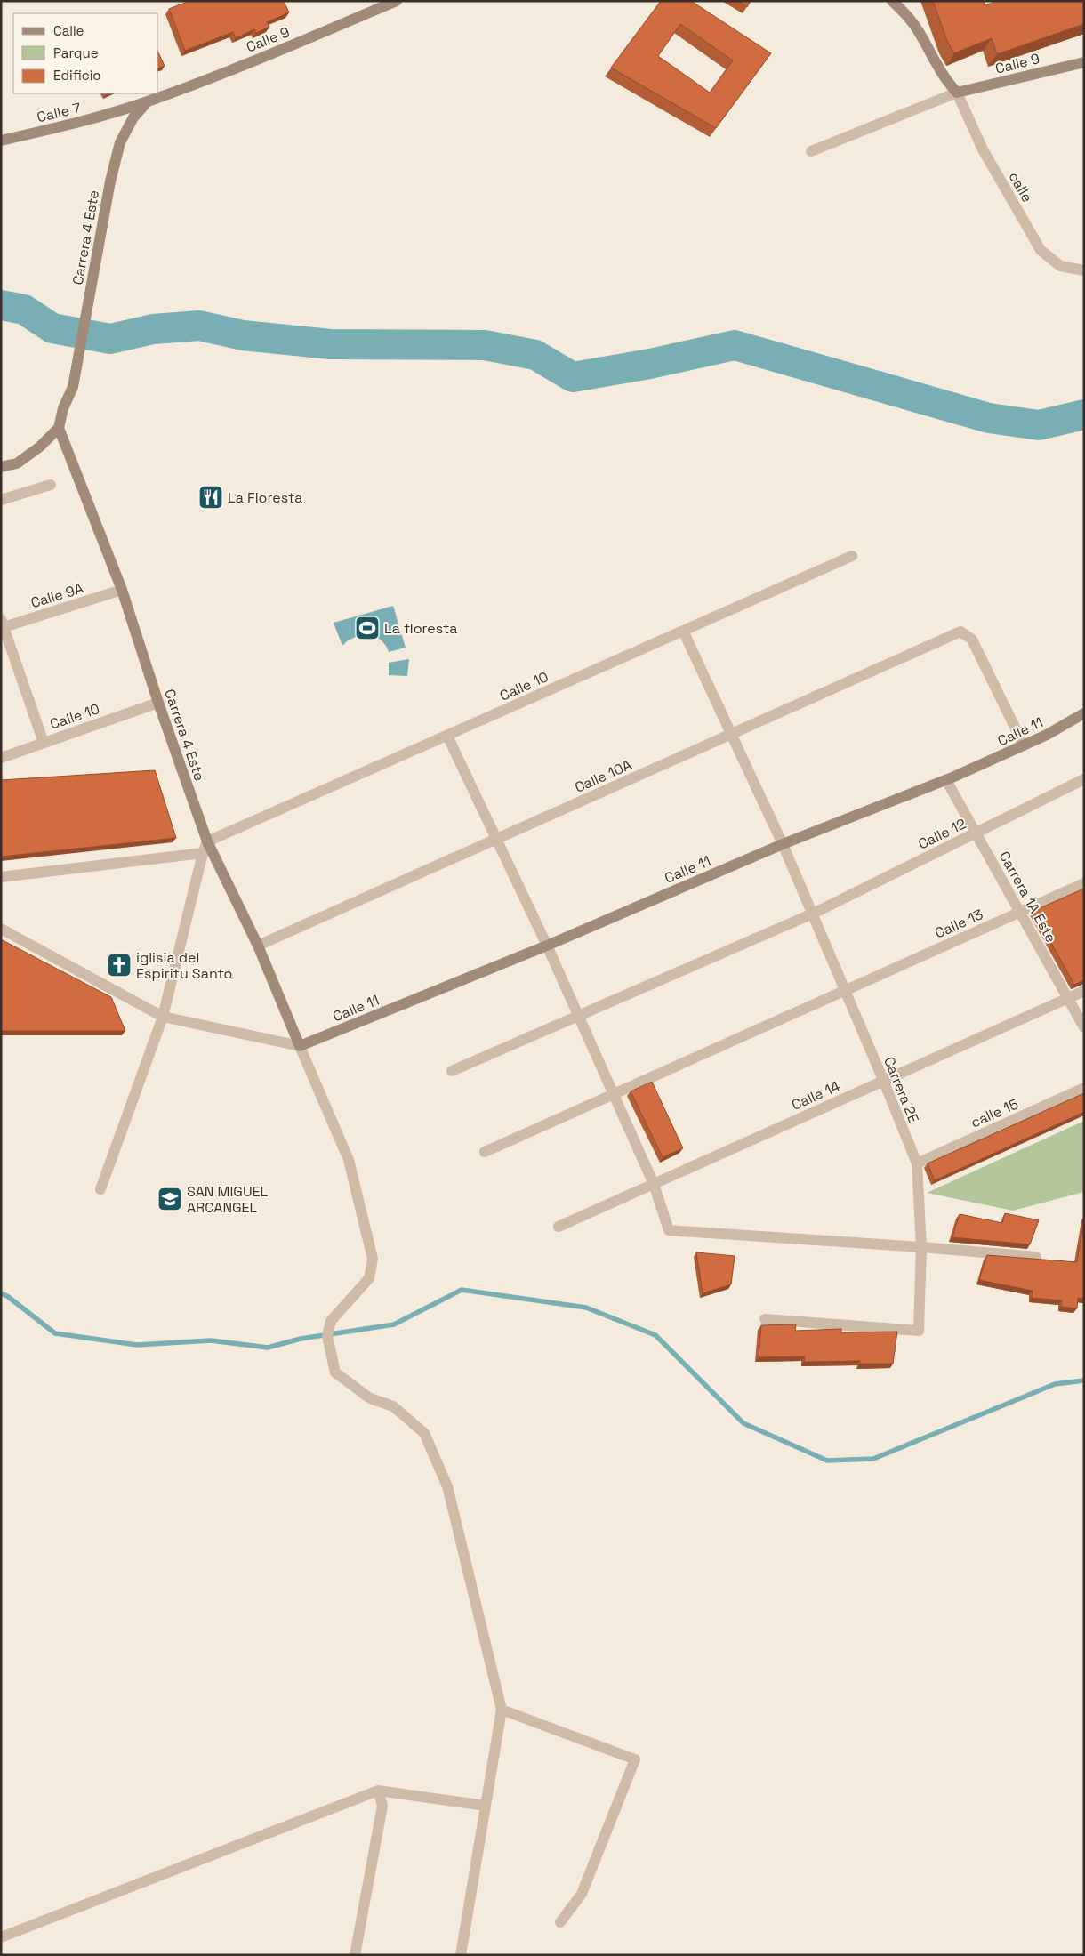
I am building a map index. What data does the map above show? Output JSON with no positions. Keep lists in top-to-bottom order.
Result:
{
  "streets": {
    "street": [
      "Calle 9",
      "Calle 7",
      "calle",
      "Carrera 4 Este",
      "Calle 9A",
      "Calle 10",
      "Calle 11",
      "Calle 10A",
      "Calle 12",
      "Carrera 1A Este",
      "Calle 13",
      "Carrera 2E",
      "Calle 14",
      "calle 15"
    ]
  },
  "crossings": [
    ["Calle 9", "Calle 7"],
    ["Calle 9", "calle"],
    ["Calle 9", "Carrera 4 Este"],
    ["Calle 7", "Carrera 4 Este"],
    ["Carrera 4 Este", "Calle 9A"],
    ["Carrera 4 Este", "Calle 10"],
    ["Carrera 4 Este", "Calle 11"],
    ["Carrera 4 Este", "Calle 10A"],
    ["Calle 10", "Carrera 2E"],
    ["Calle 11", "Calle 10A"],
    ["Calle 11", "Carrera 1A Este"],
    ["Calle 11", "Carrera 2E"],
    ["Calle 10A", "Carrera 2E"],
    ["Calle 12", "Carrera 1A Este"],
    ["Calle 12", "Carrera 2E"],
    ["Carrera 1A Este", "Calle 13"],
    ["Carrera 1A Este", "Calle 14"],
    ["Calle 13", "Carrera 2E"],
    ["Carrera 2E", "Calle 14"],
    ["Carrera 2E", "calle 15"]
  ],
  "places": {
    "restaurant": ["La Floresta"],
    "sports": ["La floresta"],
    "church": ["iglisia del Espiritu Santo"],
    "school or university": ["SAN MIGUEL ARCANGEL"]
  },
  "legend": ["Calle", "Parque", "Edificio"]
}
